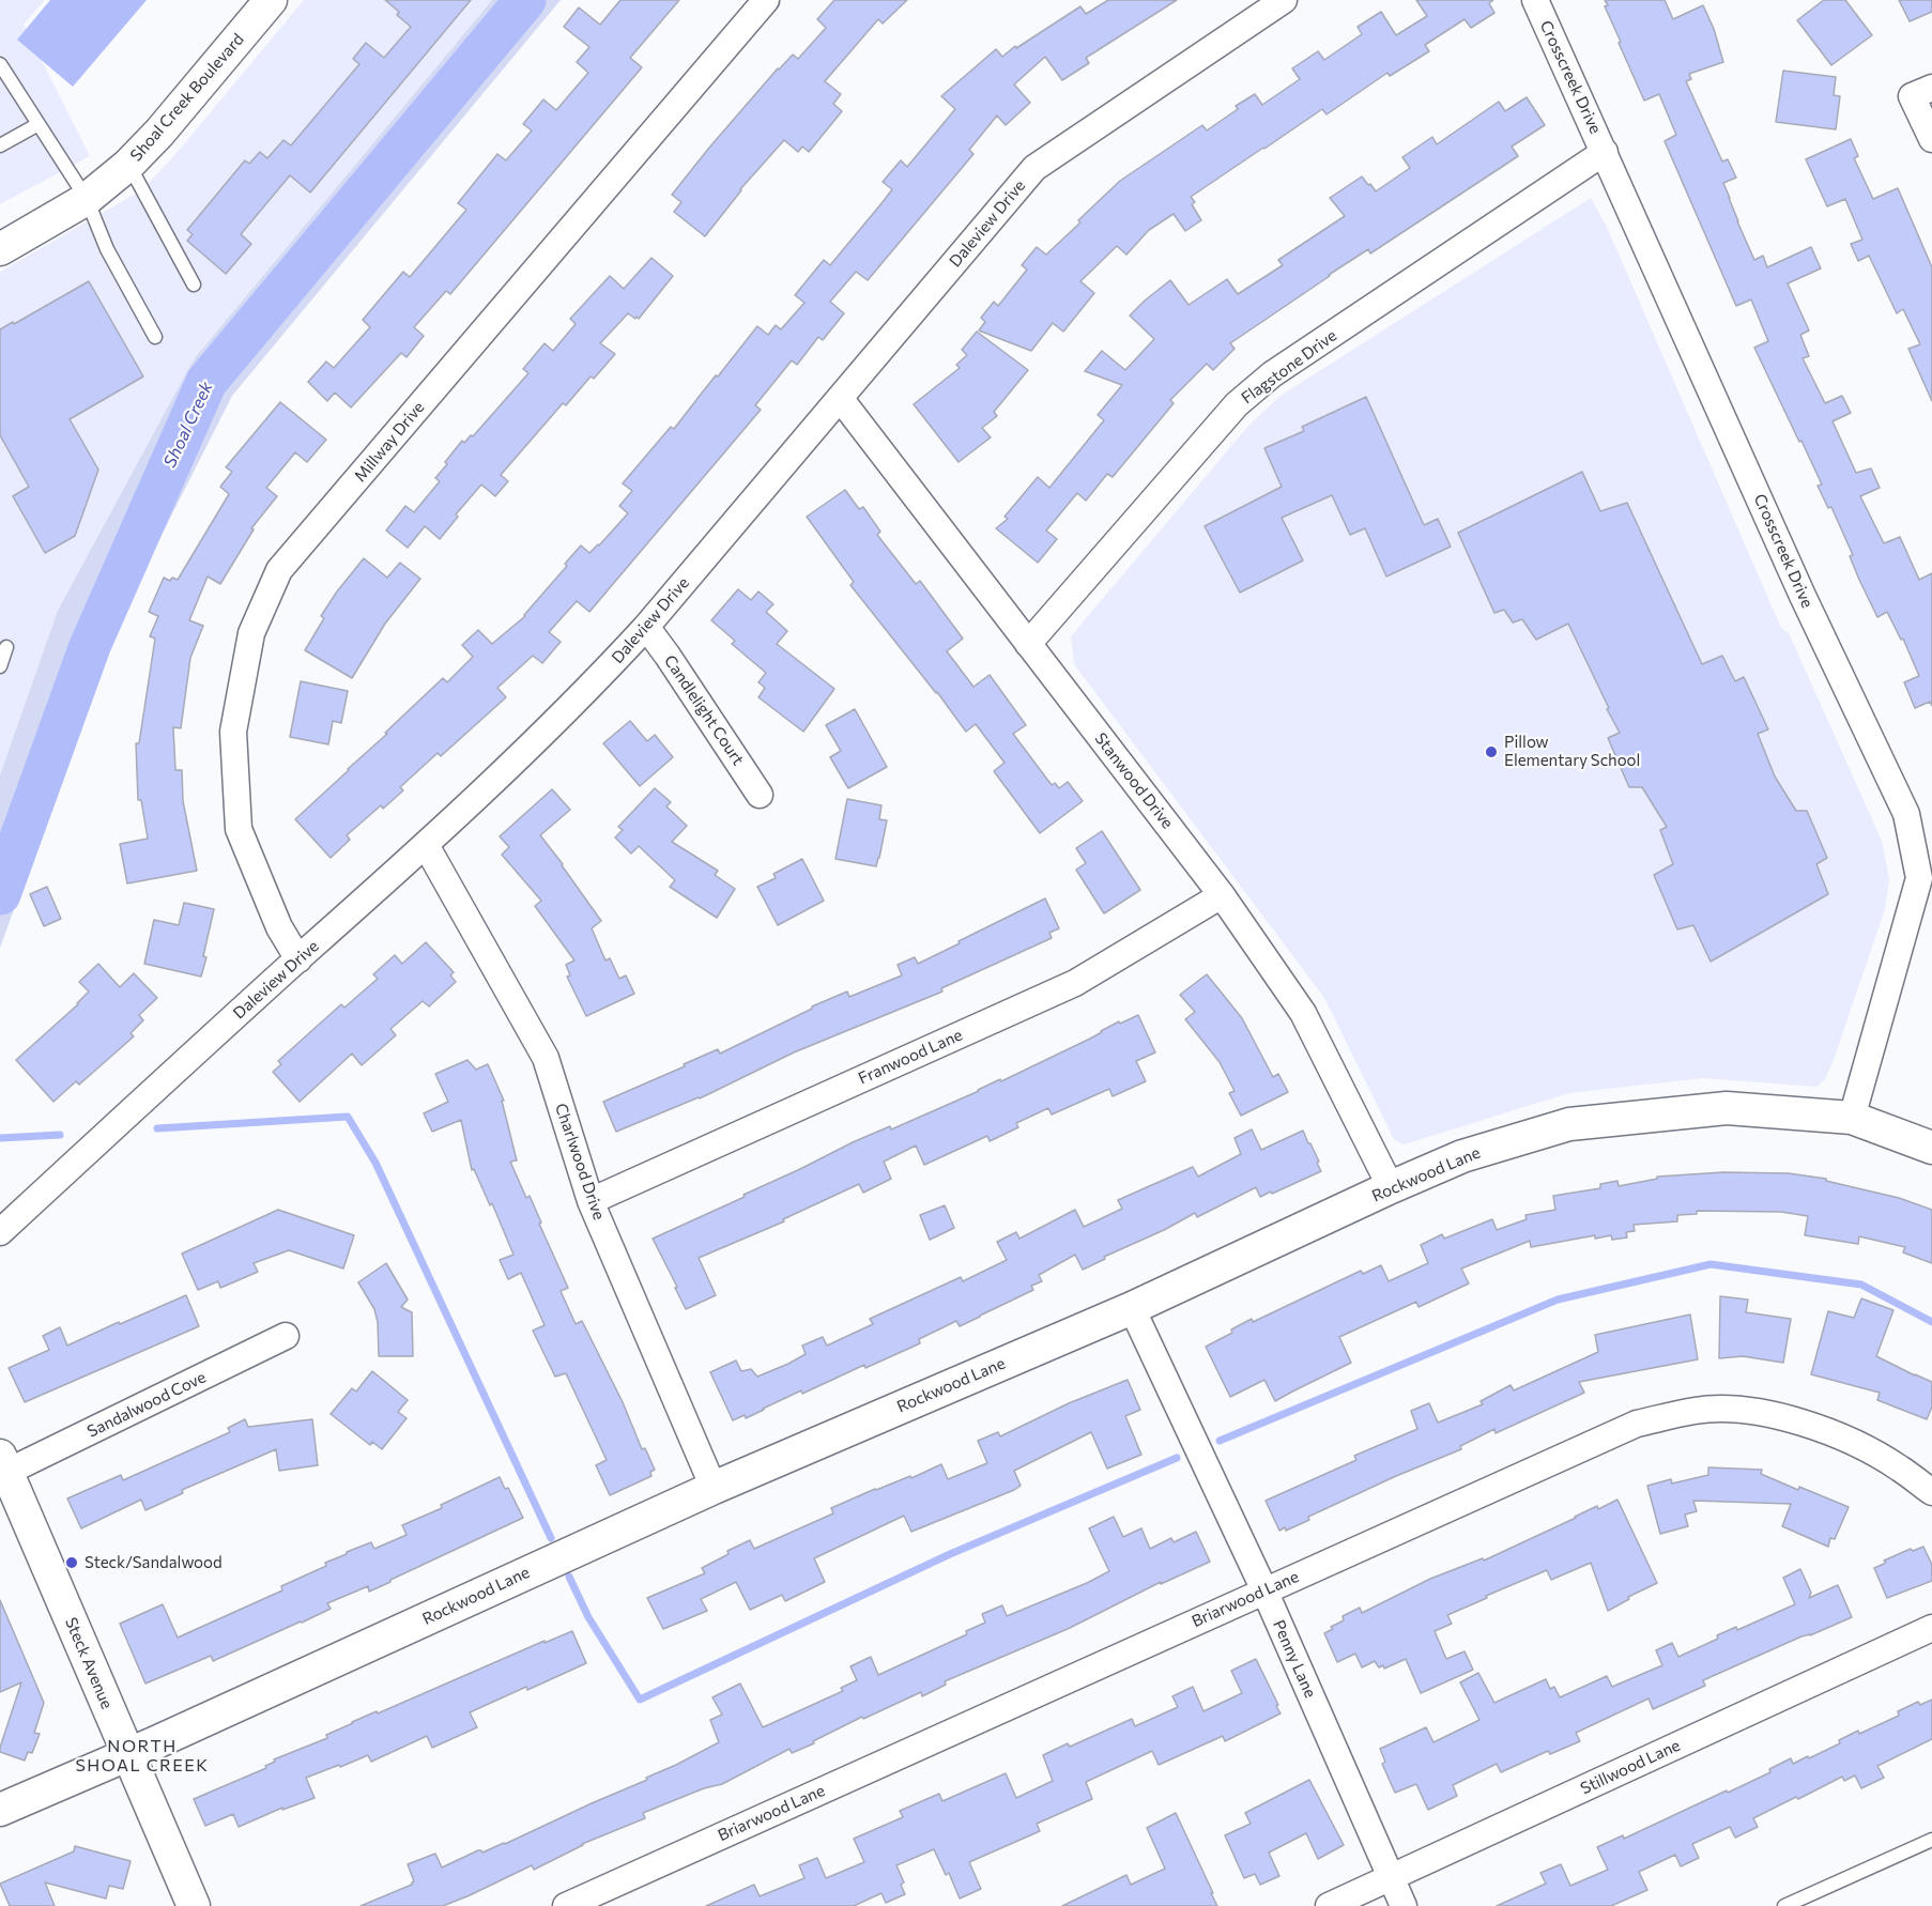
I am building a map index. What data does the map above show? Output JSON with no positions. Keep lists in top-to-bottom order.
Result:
{
  "streets": {
    "street": [
      "Crosscreek Drive",
      "Shoal Creek Boulevard",
      "Daleview Drive",
      "Flagstone Drive",
      "Millway Drive",
      "Candlelight Court",
      "Stanwood Drive",
      "Franwood Lane",
      "Charlwood Drive",
      "Rockwood Lane",
      "Sandalwood Cove",
      "Briarwood Lane",
      "Penny Lane",
      "Steck Avenue",
      "Stillwood Lane"
    ]
  },
  "crossings": [
    ["Crosscreek Drive", "Flagstone Drive"],
    ["Crosscreek Drive", "Rockwood Lane"],
    ["Daleview Drive", "Millway Drive"],
    ["Daleview Drive", "Candlelight Court"],
    ["Daleview Drive", "Stanwood Drive"],
    ["Daleview Drive", "Charlwood Drive"],
    ["Flagstone Drive", "Stanwood Drive"],
    ["Stanwood Drive", "Franwood Lane"],
    ["Stanwood Drive", "Rockwood Lane"],
    ["Franwood Lane", "Charlwood Drive"],
    ["Charlwood Drive", "Rockwood Lane"],
    ["Rockwood Lane", "Penny Lane"],
    ["Rockwood Lane", "Steck Avenue"],
    ["Sandalwood Cove", "Steck Avenue"],
    ["Briarwood Lane", "Penny Lane"],
    ["Penny Lane", "Stillwood Lane"]
  ],
  "districts": ["NORTH SHOAL CREEK"],
  "water": ["Shoal Creek"],
  "places": ["Pillow Elementary School", "Steck/Sandalwood"]
}
